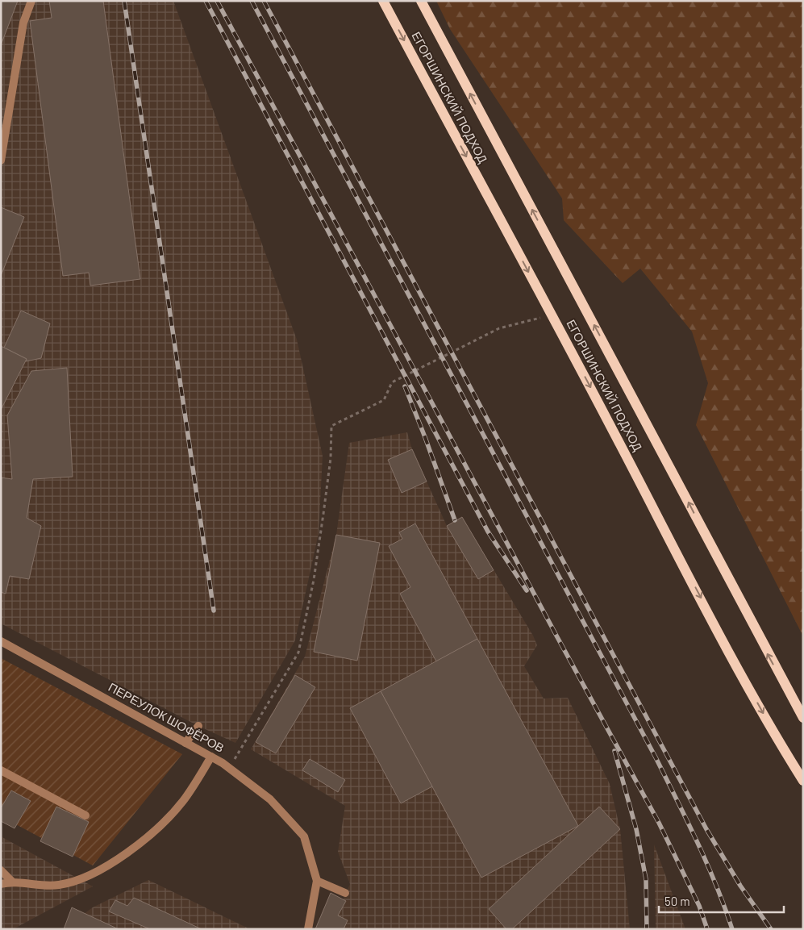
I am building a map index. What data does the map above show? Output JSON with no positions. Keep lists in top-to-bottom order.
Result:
{
  "streets": {
    "main road": ["ЕГОРШИНСКИЙ ПОДХОД"],
    "street": ["ПЕРЕУЛОК ШОФЁРОВ"]
  },
  "scale_bar": "50 m"
}
